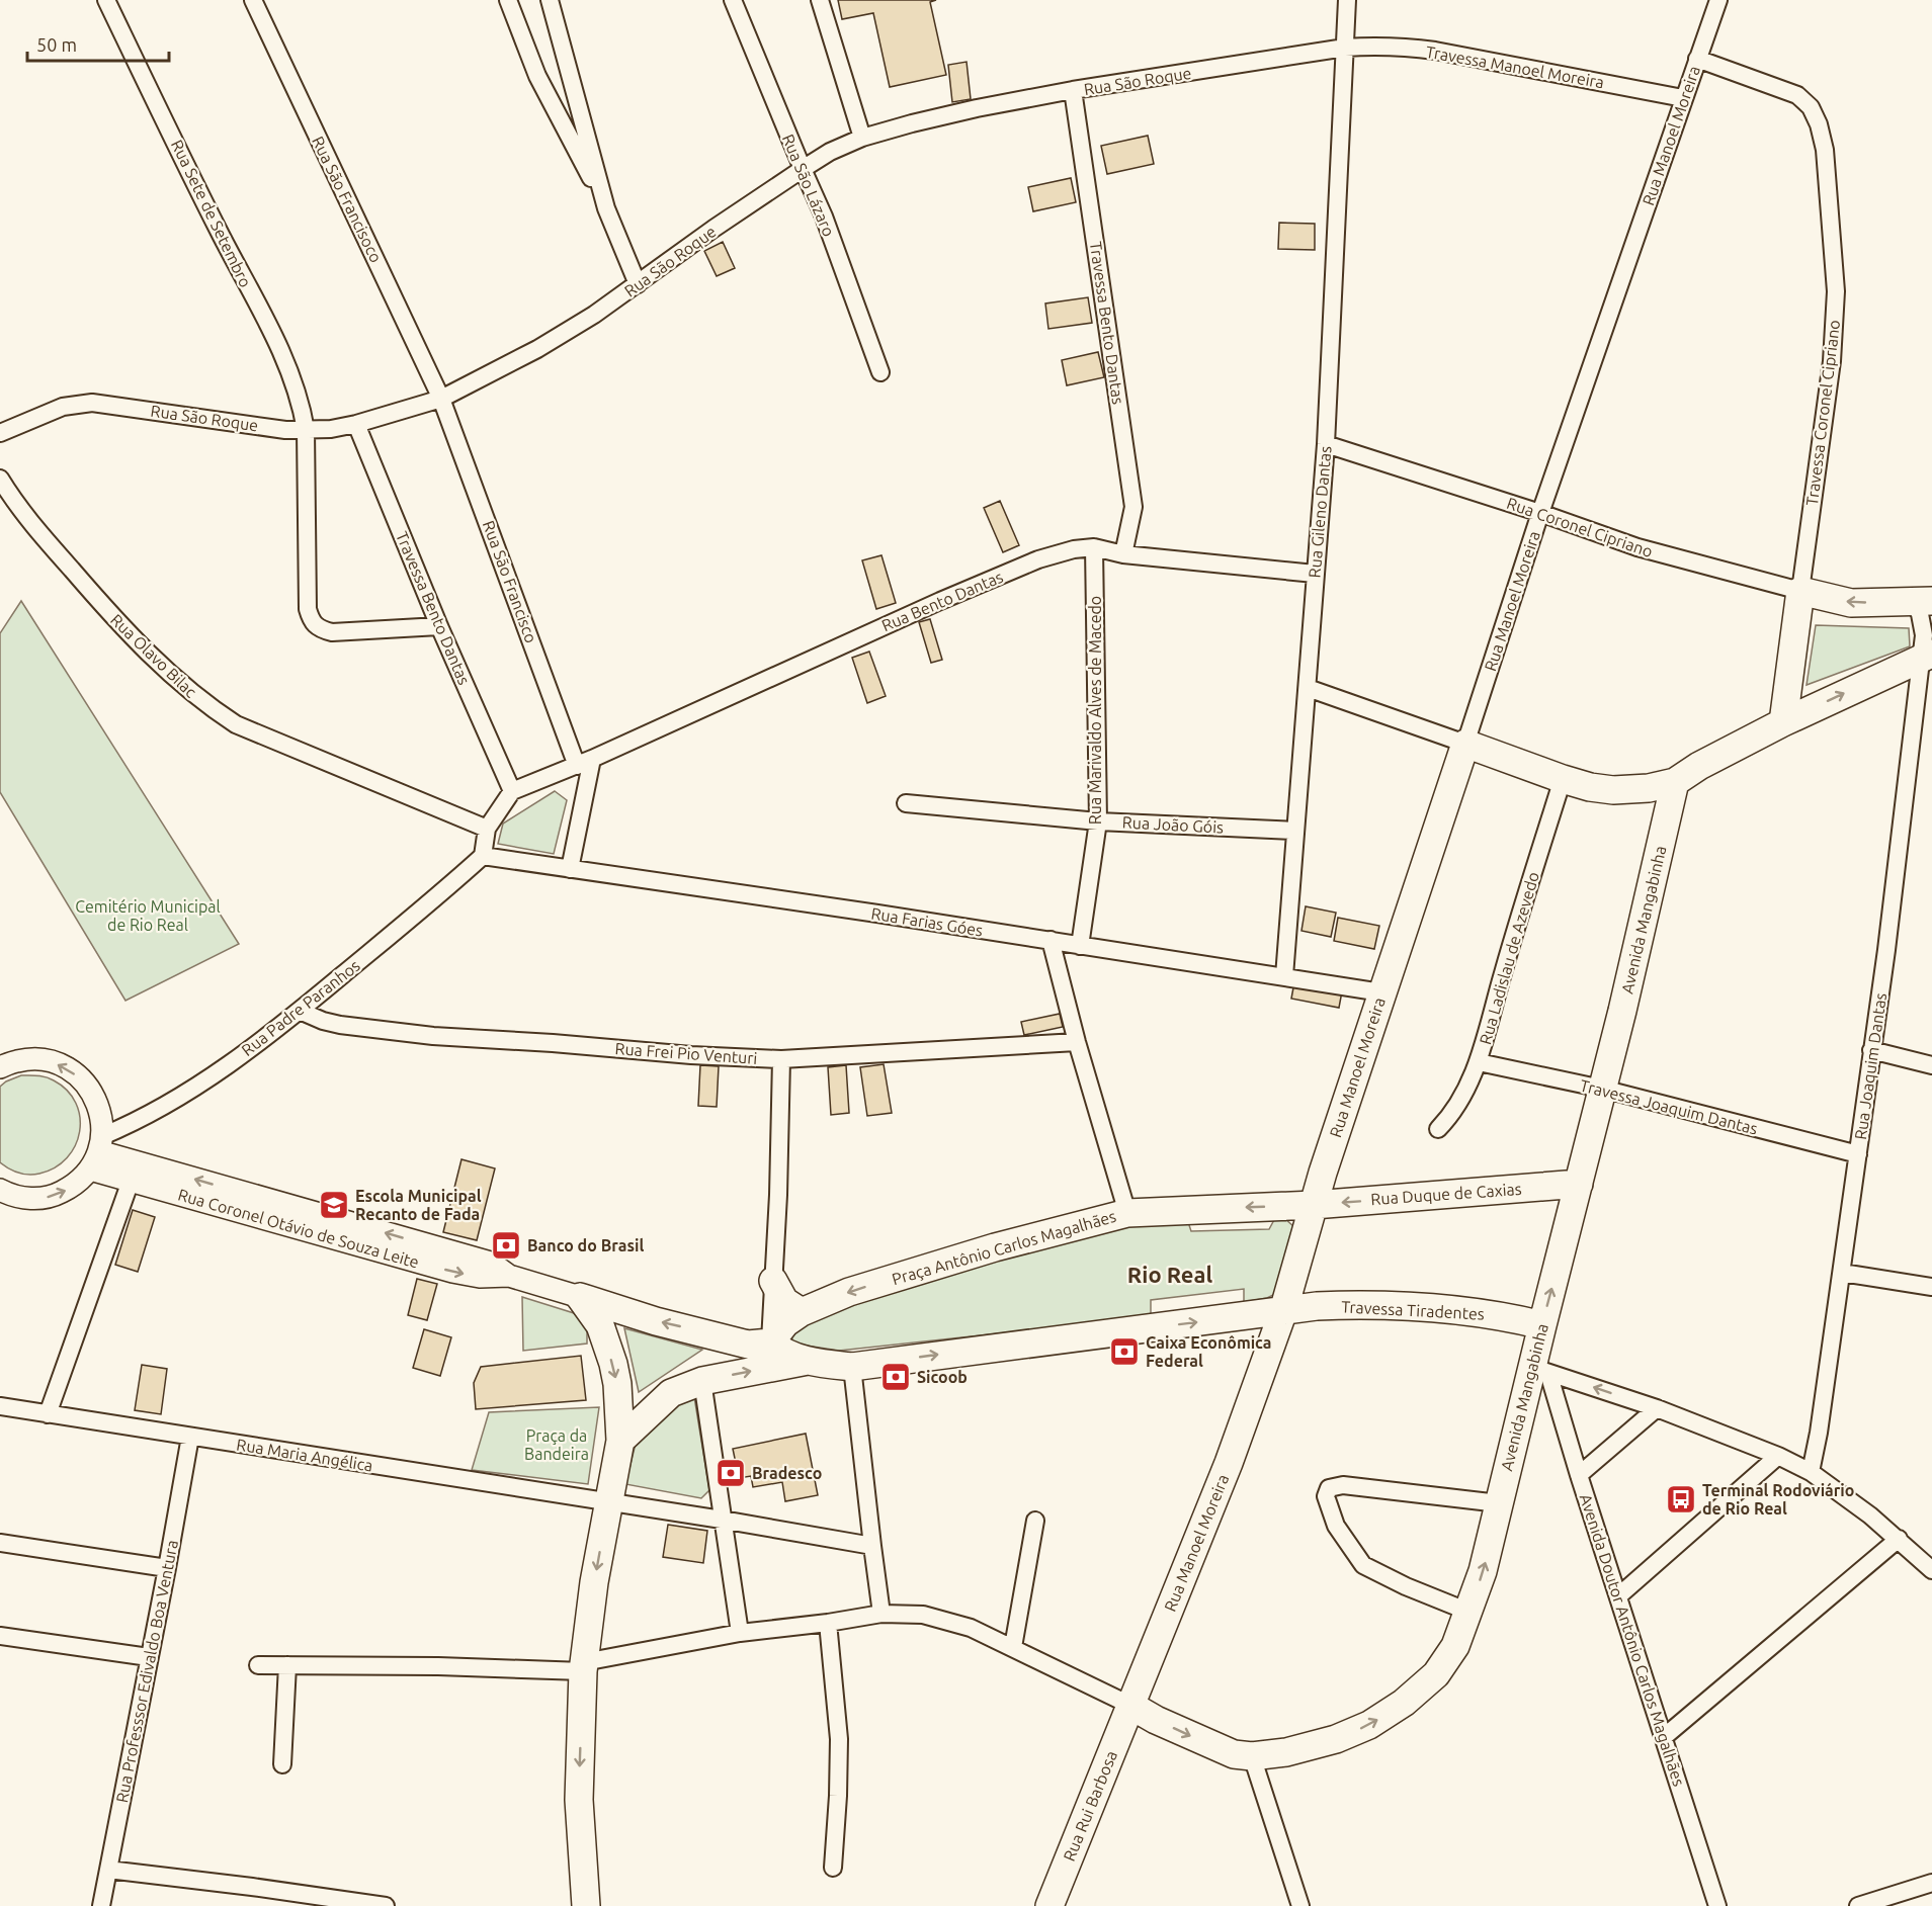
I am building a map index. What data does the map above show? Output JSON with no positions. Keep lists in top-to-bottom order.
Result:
{
  "streets": {
    "main road": [
      "Rua Manoel Moreira",
      "Avenida Mangabinha",
      "Rua Duque de Caxias",
      "Praça Antônio Carlos Magalhães",
      "Travessa Tiradentes",
      "Rua Rui Barbosa"
    ],
    "street": [
      "Travessa Manoel Moreira",
      "Rua São Roque",
      "Rua São Lázaro",
      "Rua São Francisoco",
      "Rua Sete de Setembro",
      "Travessa Bento Dantas",
      "Travessa Coronel Cipriano",
      "Rua Gileno Dantas",
      "Rua Coronel Cipriano",
      "Rua São Francisco",
      "Rua Bento Dantas",
      "Rua Olavo Bilac",
      "Rua Marivaldo Alves de Macedo",
      "Rua João Góis",
      "Rua Farias Góes",
      "Rua Ladislau de Azevedo",
      "Rua Padre Paranhos",
      "Rua Frei Pio Venturi",
      "Rua Joaquim Dantas",
      "Travessa Joaquim Dantas",
      "Rua Coronel Otávio de Souza Leite",
      "Rua Maria Angélica",
      "Avenida Doutor Antônio Carlos Magalhães",
      "Rua Professsor Edivaldo Boa Ventura"
    ]
  },
  "crossings": [
    ["Travessa Manoel Moreira", "Rua São Roque"],
    ["Travessa Manoel Moreira", "Rua Manoel Moreira"],
    ["Travessa Manoel Moreira", "Rua Gileno Dantas"],
    ["Rua São Roque", "Rua São Lázaro"],
    ["Rua São Roque", "Rua São Francisoco"],
    ["Rua São Roque", "Rua Sete de Setembro"],
    ["Rua São Roque", "Travessa Bento Dantas"],
    ["Rua São Roque", "Rua Gileno Dantas"],
    ["Rua São Roque", "Rua São Francisco"],
    ["Rua Manoel Moreira", "Travessa Coronel Cipriano"],
    ["Rua Manoel Moreira", "Rua Coronel Cipriano"],
    ["Rua Manoel Moreira", "Avenida Mangabinha"],
    ["Rua Manoel Moreira", "Rua Farias Góes"],
    ["Rua Manoel Moreira", "Rua Duque de Caxias"],
    ["Rua Manoel Moreira", "Praça Antônio Carlos Magalhães"],
    ["Rua Manoel Moreira", "Travessa Tiradentes"],
    ["Rua Manoel Moreira", "Rua Rui Barbosa"],
    ["Rua São Francisoco", "Rua São Francisco"],
    ["Rua Sete de Setembro", "Travessa Bento Dantas"],
    ["Travessa Bento Dantas", "Rua Bento Dantas"],
    ["Travessa Coronel Cipriano", "Rua Coronel Cipriano"],
    ["Rua Gileno Dantas", "Rua Coronel Cipriano"],
    ["Rua Gileno Dantas", "Rua Bento Dantas"],
    ["Rua Gileno Dantas", "Rua João Góis"],
    ["Rua Gileno Dantas", "Rua Farias Góes"],
    ["Rua São Francisco", "Rua Bento Dantas"],
    ["Rua Bento Dantas", "Rua Marivaldo Alves de Macedo"],
    ["Rua Marivaldo Alves de Macedo", "Rua João Góis"],
    ["Rua Marivaldo Alves de Macedo", "Rua Farias Góes"],
    ["Avenida Mangabinha", "Travessa Joaquim Dantas"],
    ["Avenida Mangabinha", "Rua Duque de Caxias"],
    ["Avenida Mangabinha", "Travessa Tiradentes"],
    ["Avenida Mangabinha", "Avenida Doutor Antônio Carlos Magalhães"],
    ["Avenida Mangabinha", "Rua Rui Barbosa"],
    ["Rua Farias Góes", "Rua Padre Paranhos"],
    ["Rua Ladislau de Azevedo", "Travessa Joaquim Dantas"],
    ["Rua Padre Paranhos", "Rua Frei Pio Venturi"],
    ["Rua Padre Paranhos", "Rua Coronel Otávio de Souza Leite"],
    ["Rua Joaquim Dantas", "Travessa Joaquim Dantas"],
    ["Rua Duque de Caxias", "Praça Antônio Carlos Magalhães"],
    ["Rua Maria Angélica", "Rua Professsor Edivaldo Boa Ventura"]
  ],
  "one_way": ["Rua Duque de Caxias"],
  "districts": ["Rio Real"],
  "parks": ["Cemitério Municipal de Rio Real", "Praça da Bandeira"],
  "places": {
    "school or university": ["Escola Municipal Recanto de Fada"],
    "bank": [
      "Banco do Brasil",
      "Caixa Econômica Federal",
      "Sicoob",
      "Bradesco"
    ],
    "bus stop": ["Terminal Rodoviário de Rio Real"]
  },
  "scale_bar": "50 m"
}
